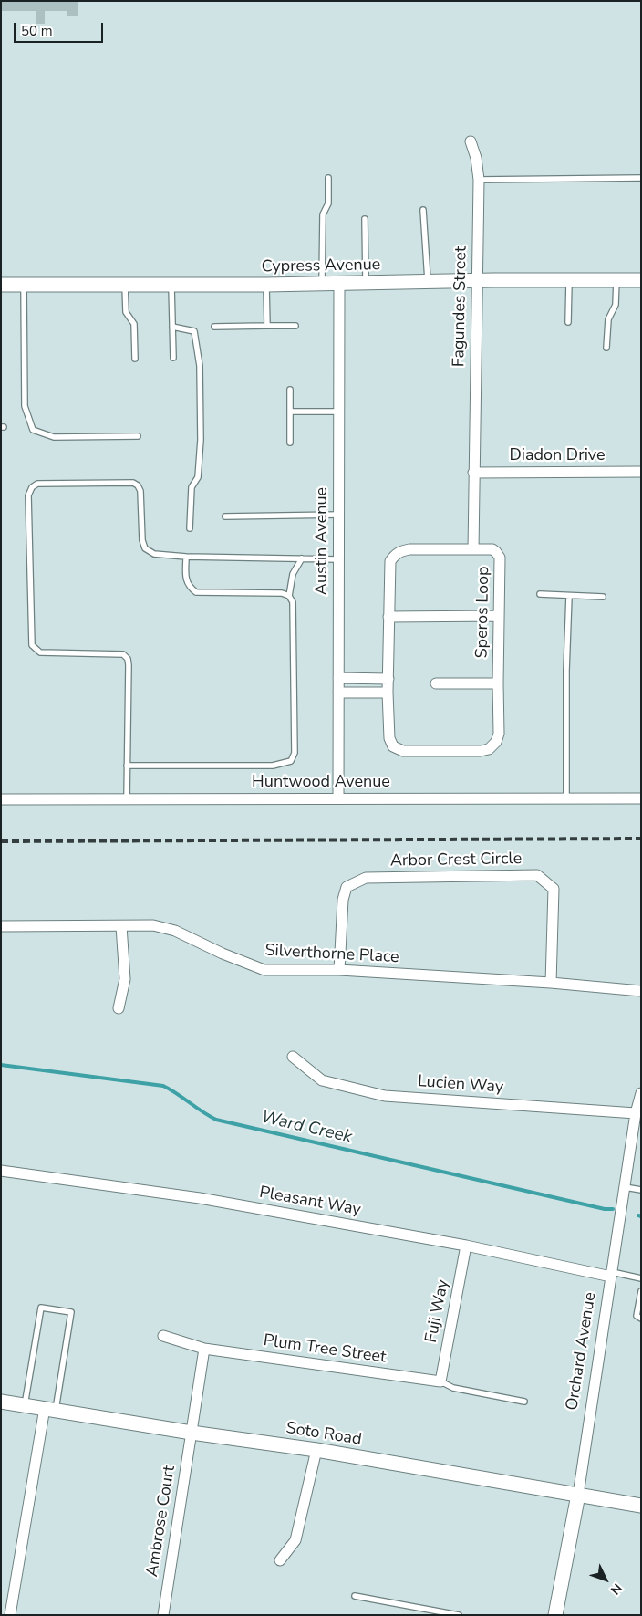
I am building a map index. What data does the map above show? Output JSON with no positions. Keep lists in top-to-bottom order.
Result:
{
  "streets": {
    "street": [
      "Cypress Avenue",
      "Fagundes Street",
      "Diadon Drive",
      "Austin Avenue",
      "Speros Loop",
      "Huntwood Avenue",
      "Arbor Crest Circle",
      "Silverthorne Place",
      "Lucien Way",
      "Pleasant Way",
      "Fuji Way",
      "Plum Tree Street",
      "Orchard Avenue",
      "Soto Road",
      "Ambrose Court"
    ]
  },
  "crossings": [
    ["Cypress Avenue", "Fagundes Street"],
    ["Cypress Avenue", "Austin Avenue"],
    ["Fagundes Street", "Diadon Drive"],
    ["Fagundes Street", "Speros Loop"],
    ["Austin Avenue", "Huntwood Avenue"],
    ["Arbor Crest Circle", "Silverthorne Place"],
    ["Lucien Way", "Orchard Avenue"],
    ["Pleasant Way", "Fuji Way"],
    ["Pleasant Way", "Orchard Avenue"],
    ["Fuji Way", "Plum Tree Street"],
    ["Orchard Avenue", "Soto Road"],
    ["Soto Road", "Ambrose Court"]
  ],
  "water": ["Ward Creek"],
  "scale_bar": "50 m",
  "north": "bottom right"
}
